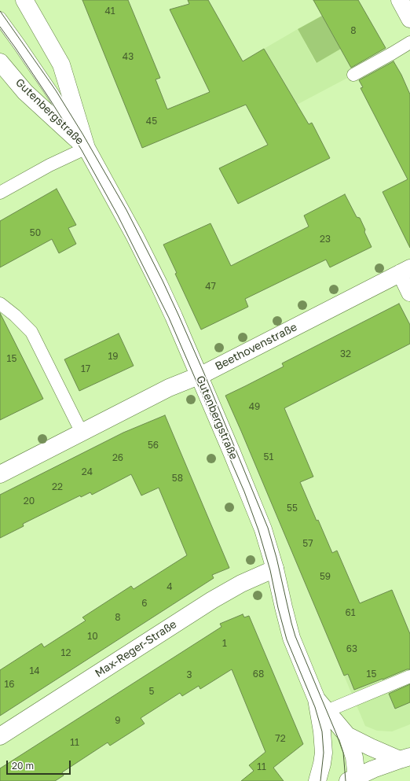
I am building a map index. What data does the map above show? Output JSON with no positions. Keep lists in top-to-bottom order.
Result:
{
  "streets": {
    "street": ["Gutenbergstraße", "Beethovenstraße", "Max-Reger-Straße"]
  },
  "crossings": [
    ["Gutenbergstraße", "Beethovenstraße"],
    ["Gutenbergstraße", "Max-Reger-Straße"]
  ],
  "house_numbers": [
    "41",
    "8",
    "43",
    "45",
    "50",
    "23",
    "47",
    "32",
    "19",
    "15",
    "17",
    "49",
    "56",
    "51",
    "26",
    "24",
    "58",
    "22",
    "20",
    "55",
    "57",
    "59",
    "4",
    "6",
    "61",
    "8",
    "10",
    "1",
    "63",
    "12",
    "14",
    "68",
    "15",
    "3",
    "16",
    "5",
    "9",
    "72",
    "11",
    "11"
  ],
  "scale_bar": "20 m"
}
